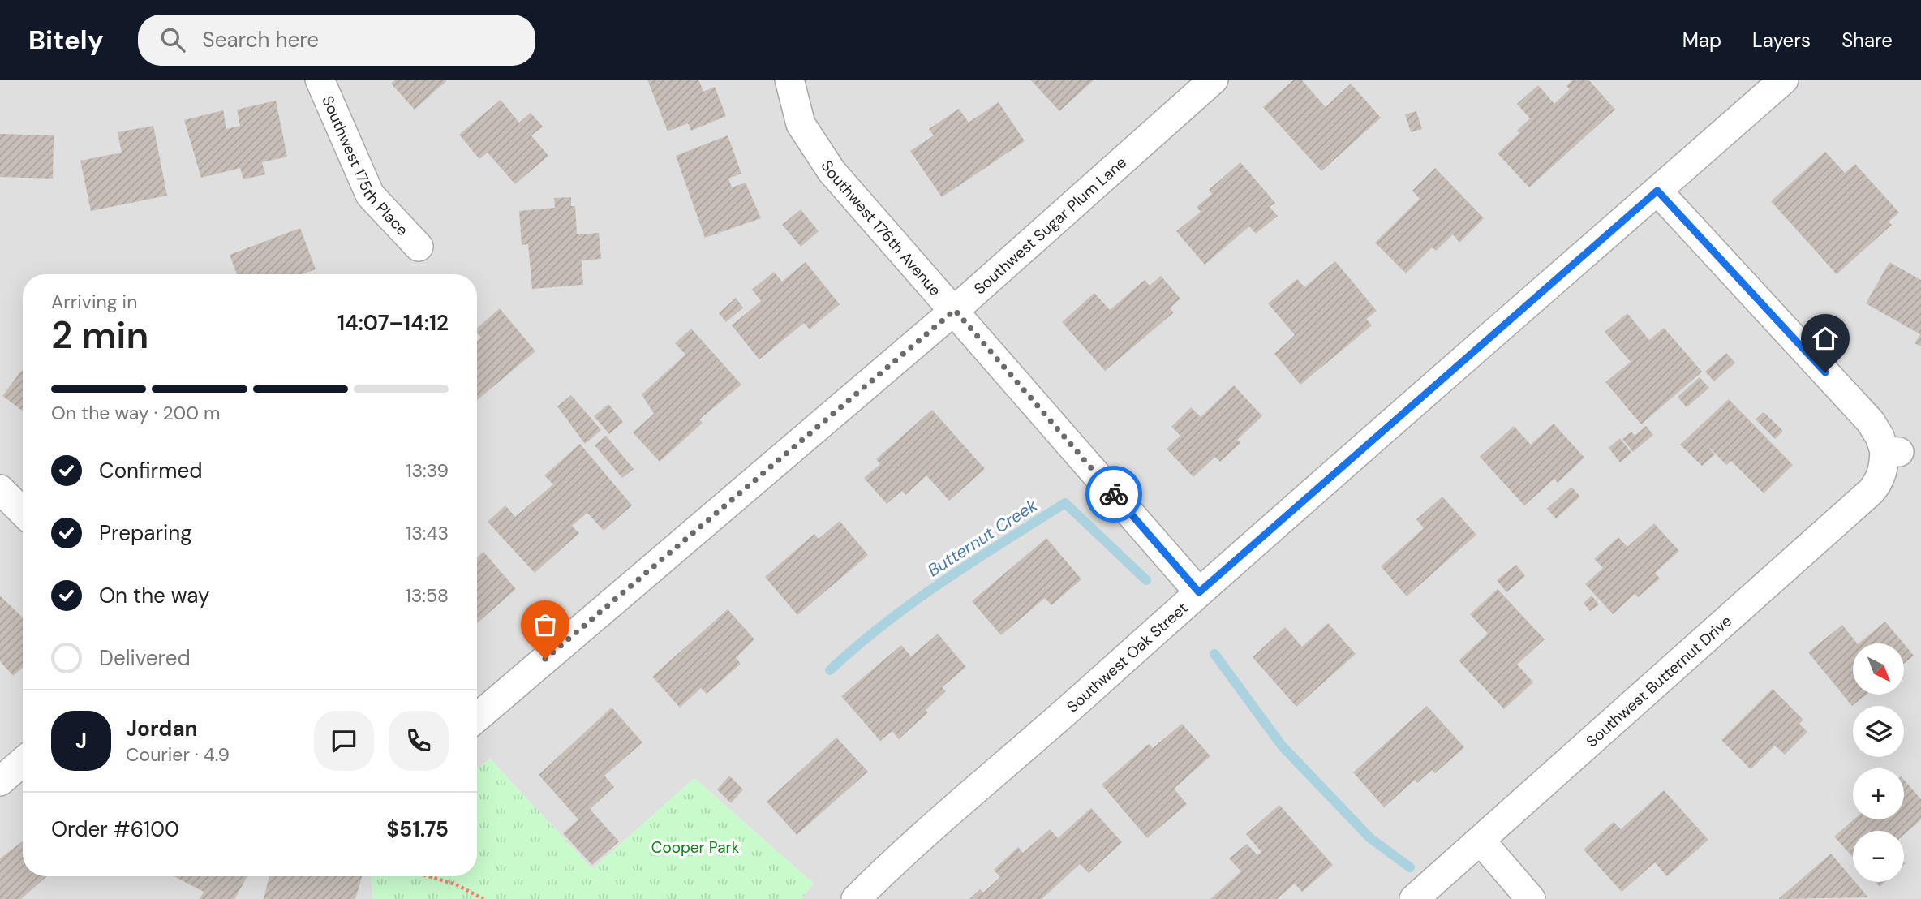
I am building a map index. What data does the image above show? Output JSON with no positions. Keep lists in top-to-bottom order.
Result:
{
  "streets": {
    "street": [
      "Southwest 175th Place",
      "Southwest Sugar Plum Lane",
      "Southwest 176th Avenue",
      "Southwest Oak Street",
      "Southwest Butternut Drive"
    ]
  },
  "crossings": [
    ["Southwest Sugar Plum Lane", "Southwest 176th Avenue"],
    ["Southwest 176th Avenue", "Southwest Oak Street"],
    ["Southwest Oak Street", "Southwest Butternut Drive"]
  ],
  "water": ["Butternut Creek"],
  "parks": ["Cooper Park"],
  "north": "bottom right",
  "page": {
    "header": "Bitely",
    "search": "Search here",
    "nav": ["Map", "Layers", "Share"],
    "heading": ["2 min", "Arriving in", "14:07–14:12"],
    "panel": [
      "Jordan",
      "Courier · 4.9",
      "Order #6100",
      "$51.75"
    ],
    "bar": "On the way · 200 m",
    "list": [
      ["Confirmed", "13:39"],
      ["Preparing", "13:43"],
      ["On the way", "13:58"],
      "Delivered"
    ],
    "map_buttons": ["+", "−"],
    "round": "J"
  }
}
